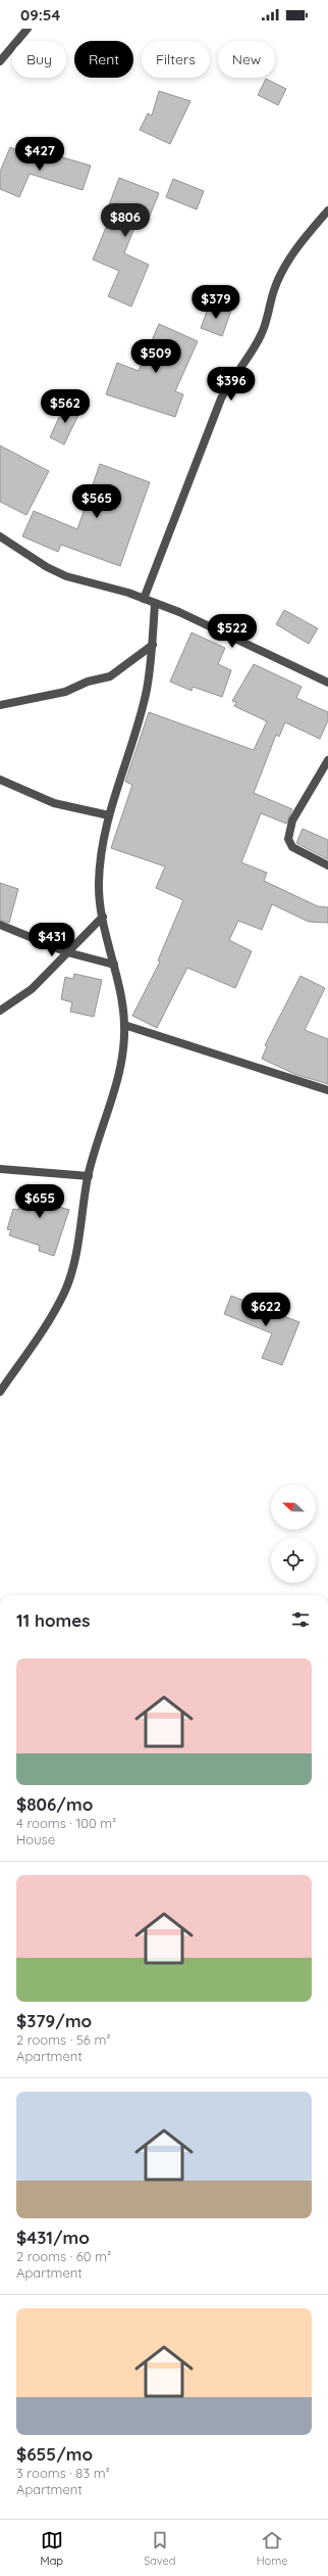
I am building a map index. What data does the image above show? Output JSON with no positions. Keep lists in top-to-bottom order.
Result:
{
  "north": "left",
  "page": {
    "status": "09:54",
    "chip": [
      "Buy",
      "Rent",
      "Filters",
      "New"
    ],
    "price": [
      "$427",
      "$806",
      "$379",
      "$509",
      "$396",
      "$562",
      "$565",
      "$522",
      "$431",
      "$655",
      "$622"
    ],
    "heading": "11 homes",
    "list": [
      {
        "name": "$806/mo",
        "note": "4 rooms · 100 m² · House"
      },
      {
        "name": "$379/mo",
        "note": "2 rooms · 56 m² · Apartment"
      },
      {
        "name": "$431/mo",
        "note": "2 rooms · 60 m² · Apartment"
      },
      {
        "name": "$655/mo",
        "note": "3 rooms · 83 m² · Apartment"
      }
    ],
    "tabs": ["Map", "Saved", "Home"]
  }
}
